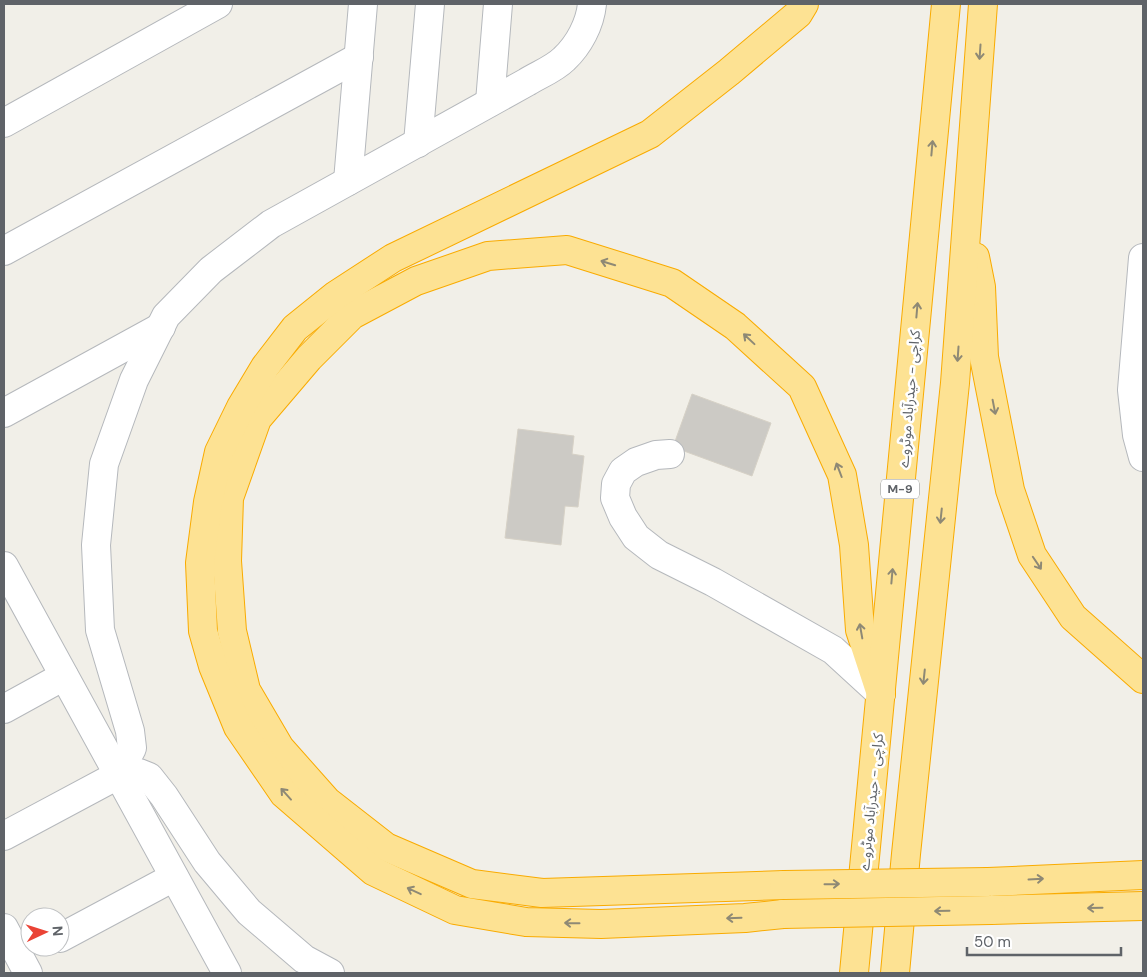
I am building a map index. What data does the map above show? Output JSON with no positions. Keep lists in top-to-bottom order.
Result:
{
  "streets": {
    "highway": ["کراچی - حیدرآباد موٹروے", "M-9"]
  },
  "scale_bar": "50 m",
  "north": "right"
}
